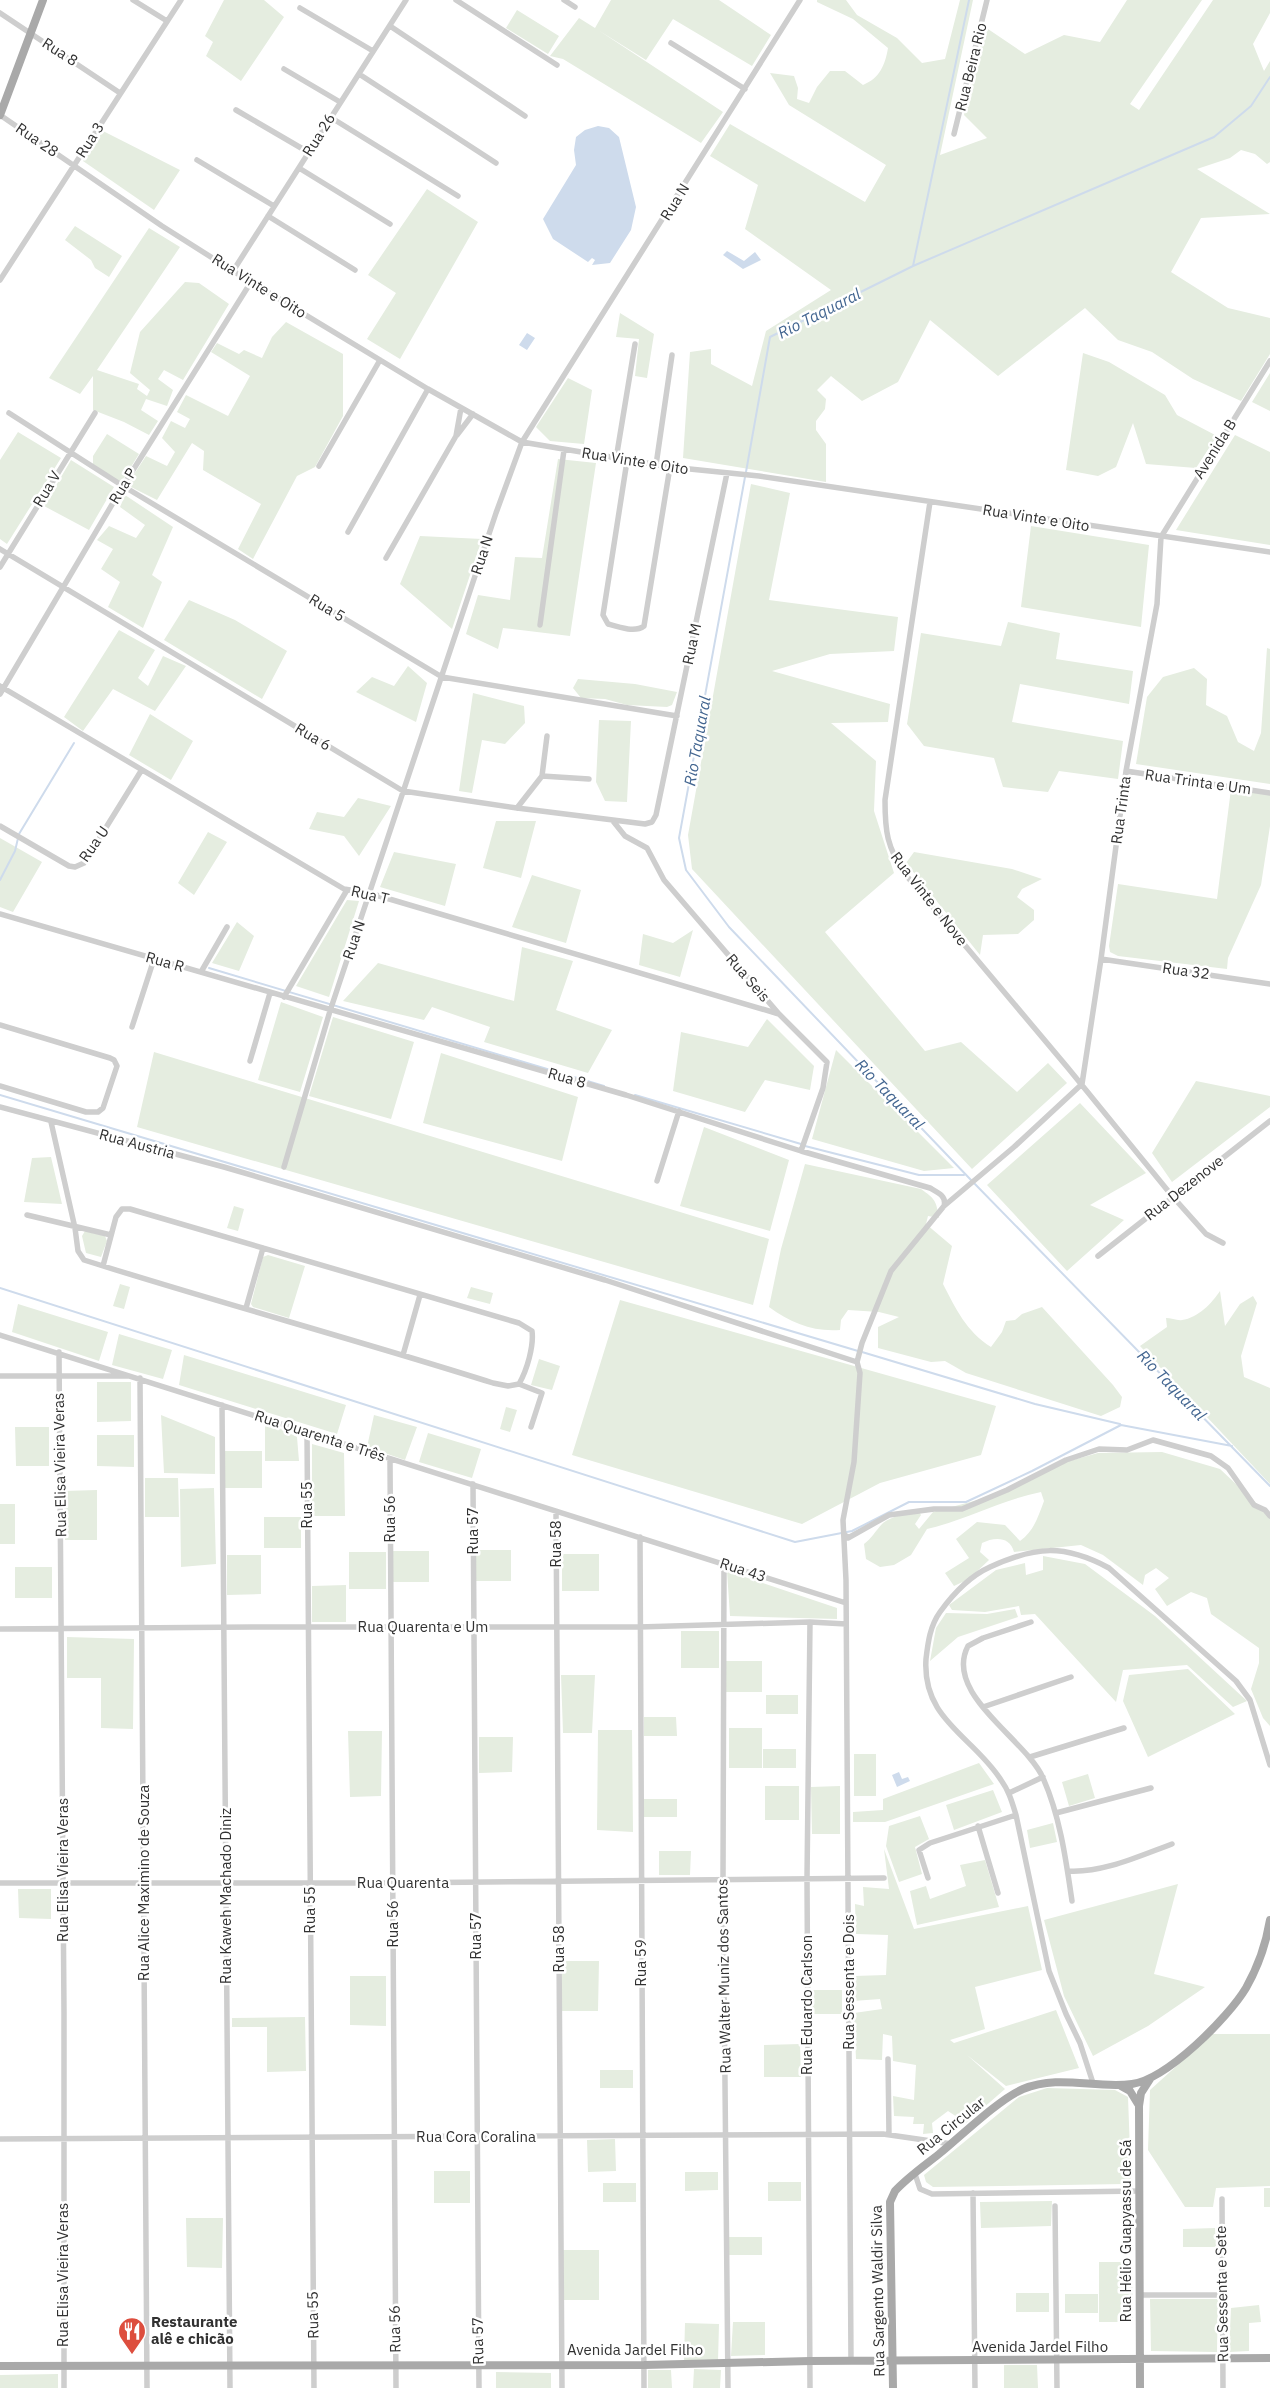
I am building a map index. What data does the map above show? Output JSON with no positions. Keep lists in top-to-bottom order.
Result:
{
  "streets": {
    "main road": [
      "Rua Circular",
      "Rua Hélio Guapyassu de Sá",
      "Rua Sargento Waldir Silva",
      "Avenida Jardel Filho"
    ],
    "street": [
      "Rua 8",
      "Rua Beira Rio",
      "Rua 26",
      "Rua 28",
      "Rua 3",
      "Rua N",
      "Rua Vinte e Oito",
      "Avenida B",
      "Rua P",
      "Rua V",
      "Rua 5",
      "Rua M",
      "Rua 6",
      "Rua Trinta e Um",
      "Rua Trinta",
      "Rua U",
      "Rua T",
      "Rua Vinte e Nove",
      "Rua R",
      "Rua 32",
      "Rua Seis",
      "Rua Austria",
      "Rua Dezenove",
      "Rua Quarenta e Três",
      "Rua Elisa Vieira Veras",
      "Rua 55",
      "Rua 56",
      "Rua 57",
      "Rua 58",
      "Rua 43",
      "Rua Quarenta e Um",
      "Rua Alice Maximino de Souza",
      "Rua Quarenta",
      "Rua Kaweh Machado Diniz",
      "Rua 59",
      "Rua Walter Muniz dos Santos",
      "Rua Sessenta e Dois",
      "Rua Eduardo Carlson",
      "Rua Cora Coralina",
      "Rua Sessenta e Sete"
    ]
  },
  "crossings": [
    ["Rua 8", "Rua 3"],
    ["Rua 8", "Rua N"],
    ["Rua 8", "Rua R"],
    ["Rua 8", "Rua Seis"],
    ["Rua 8", "Rua Sessenta e Dois"],
    ["Rua 26", "Rua Vinte e Oito"],
    ["Rua 28", "Rua 3"],
    ["Rua 28", "Rua Vinte e Oito"],
    ["Rua 3", "Rua Vinte e Oito"],
    ["Rua N", "Rua Vinte e Oito"],
    ["Rua N", "Rua 5"],
    ["Rua N", "Rua 6"],
    ["Rua N", "Rua T"],
    ["Rua N", "Rua R"],
    ["Rua Vinte e Oito", "Avenida B"],
    ["Rua Vinte e Oito", "Rua P"],
    ["Rua Vinte e Oito", "Rua M"],
    ["Rua Vinte e Oito", "Rua Trinta"],
    ["Rua Vinte e Oito", "Rua Vinte e Nove"],
    ["Avenida B", "Rua Trinta"],
    ["Rua P", "Rua 5"],
    ["Rua P", "Rua 6"],
    ["Rua P", "Rua T"],
    ["Rua V", "Rua 5"],
    ["Rua V", "Rua 6"],
    ["Rua 5", "Rua M"],
    ["Rua M", "Rua 6"],
    ["Rua 6", "Rua Seis"],
    ["Rua Trinta e Um", "Rua Trinta"],
    ["Rua Trinta", "Rua Vinte e Nove"],
    ["Rua Trinta", "Rua 32"],
    ["Rua Trinta", "Rua Sessenta e Dois"],
    ["Rua U", "Rua T"],
    ["Rua T", "Rua Seis"],
    ["Rua Vinte e Nove", "Rua Dezenove"],
    ["Rua Vinte e Nove", "Rua Sessenta e Dois"],
    ["Rua Austria", "Rua Sessenta e Dois"],
    ["Rua Quarenta e Três", "Rua Elisa Vieira Veras"],
    ["Rua Quarenta e Três", "Rua 55"],
    ["Rua Quarenta e Três", "Rua 56"],
    ["Rua Quarenta e Três", "Rua 57"],
    ["Rua Quarenta e Três", "Rua 58"],
    ["Rua Quarenta e Três", "Rua 43"],
    ["Rua Quarenta e Três", "Rua Alice Maximino de Souza"],
    ["Rua Quarenta e Três", "Rua Kaweh Machado Diniz"],
    ["Rua Quarenta e Três", "Rua 59"],
    ["Rua Elisa Vieira Veras", "Rua Quarenta e Um"],
    ["Rua Elisa Vieira Veras", "Rua Quarenta"],
    ["Rua Elisa Vieira Veras", "Rua Cora Coralina"],
    ["Rua Elisa Vieira Veras", "Avenida Jardel Filho"],
    ["Rua 55", "Rua Quarenta e Um"],
    ["Rua 55", "Rua Quarenta"],
    ["Rua 55", "Rua Cora Coralina"],
    ["Rua 55", "Avenida Jardel Filho"],
    ["Rua 56", "Rua Quarenta e Um"],
    ["Rua 56", "Rua Quarenta"],
    ["Rua 56", "Rua Cora Coralina"],
    ["Rua 56", "Avenida Jardel Filho"],
    ["Rua 57", "Rua Quarenta e Um"],
    ["Rua 57", "Rua Quarenta"],
    ["Rua 57", "Rua Cora Coralina"],
    ["Rua 57", "Avenida Jardel Filho"],
    ["Rua 58", "Rua Quarenta e Um"],
    ["Rua 58", "Rua Quarenta"],
    ["Rua 58", "Rua Cora Coralina"],
    ["Rua 58", "Avenida Jardel Filho"],
    ["Rua 43", "Rua 59"],
    ["Rua 43", "Rua Walter Muniz dos Santos"],
    ["Rua 43", "Rua Sessenta e Dois"],
    ["Rua Quarenta e Um", "Rua Alice Maximino de Souza"],
    ["Rua Quarenta e Um", "Rua Kaweh Machado Diniz"],
    ["Rua Quarenta e Um", "Rua 59"],
    ["Rua Quarenta e Um", "Rua Walter Muniz dos Santos"],
    ["Rua Quarenta e Um", "Rua Sessenta e Dois"],
    ["Rua Quarenta e Um", "Rua Eduardo Carlson"],
    ["Rua Alice Maximino de Souza", "Rua Quarenta"],
    ["Rua Alice Maximino de Souza", "Rua Cora Coralina"],
    ["Rua Alice Maximino de Souza", "Avenida Jardel Filho"],
    ["Rua Quarenta", "Rua Kaweh Machado Diniz"],
    ["Rua Quarenta", "Rua 59"],
    ["Rua Quarenta", "Rua Walter Muniz dos Santos"],
    ["Rua Quarenta", "Rua Sessenta e Dois"],
    ["Rua Quarenta", "Rua Eduardo Carlson"],
    ["Rua Kaweh Machado Diniz", "Rua Cora Coralina"],
    ["Rua Kaweh Machado Diniz", "Avenida Jardel Filho"],
    ["Rua 59", "Rua Cora Coralina"],
    ["Rua 59", "Avenida Jardel Filho"],
    ["Rua Walter Muniz dos Santos", "Rua Cora Coralina"],
    ["Rua Walter Muniz dos Santos", "Avenida Jardel Filho"],
    ["Rua Sessenta e Dois", "Rua Cora Coralina"],
    ["Rua Sessenta e Dois", "Avenida Jardel Filho"],
    ["Rua Eduardo Carlson", "Rua Cora Coralina"],
    ["Rua Eduardo Carlson", "Avenida Jardel Filho"],
    ["Rua Circular", "Rua Cora Coralina"],
    ["Rua Circular", "Rua Hélio Guapyassu de Sá"],
    ["Rua Circular", "Rua Sargento Waldir Silva"],
    ["Rua Hélio Guapyassu de Sá", "Avenida Jardel Filho"],
    ["Rua Sargento Waldir Silva", "Avenida Jardel Filho"],
    ["Rua Sessenta e Sete", "Avenida Jardel Filho"]
  ],
  "water": ["Rio Taquaral"],
  "places": {
    "restaurant": ["Restaurante alê e chicão"]
  }
}
